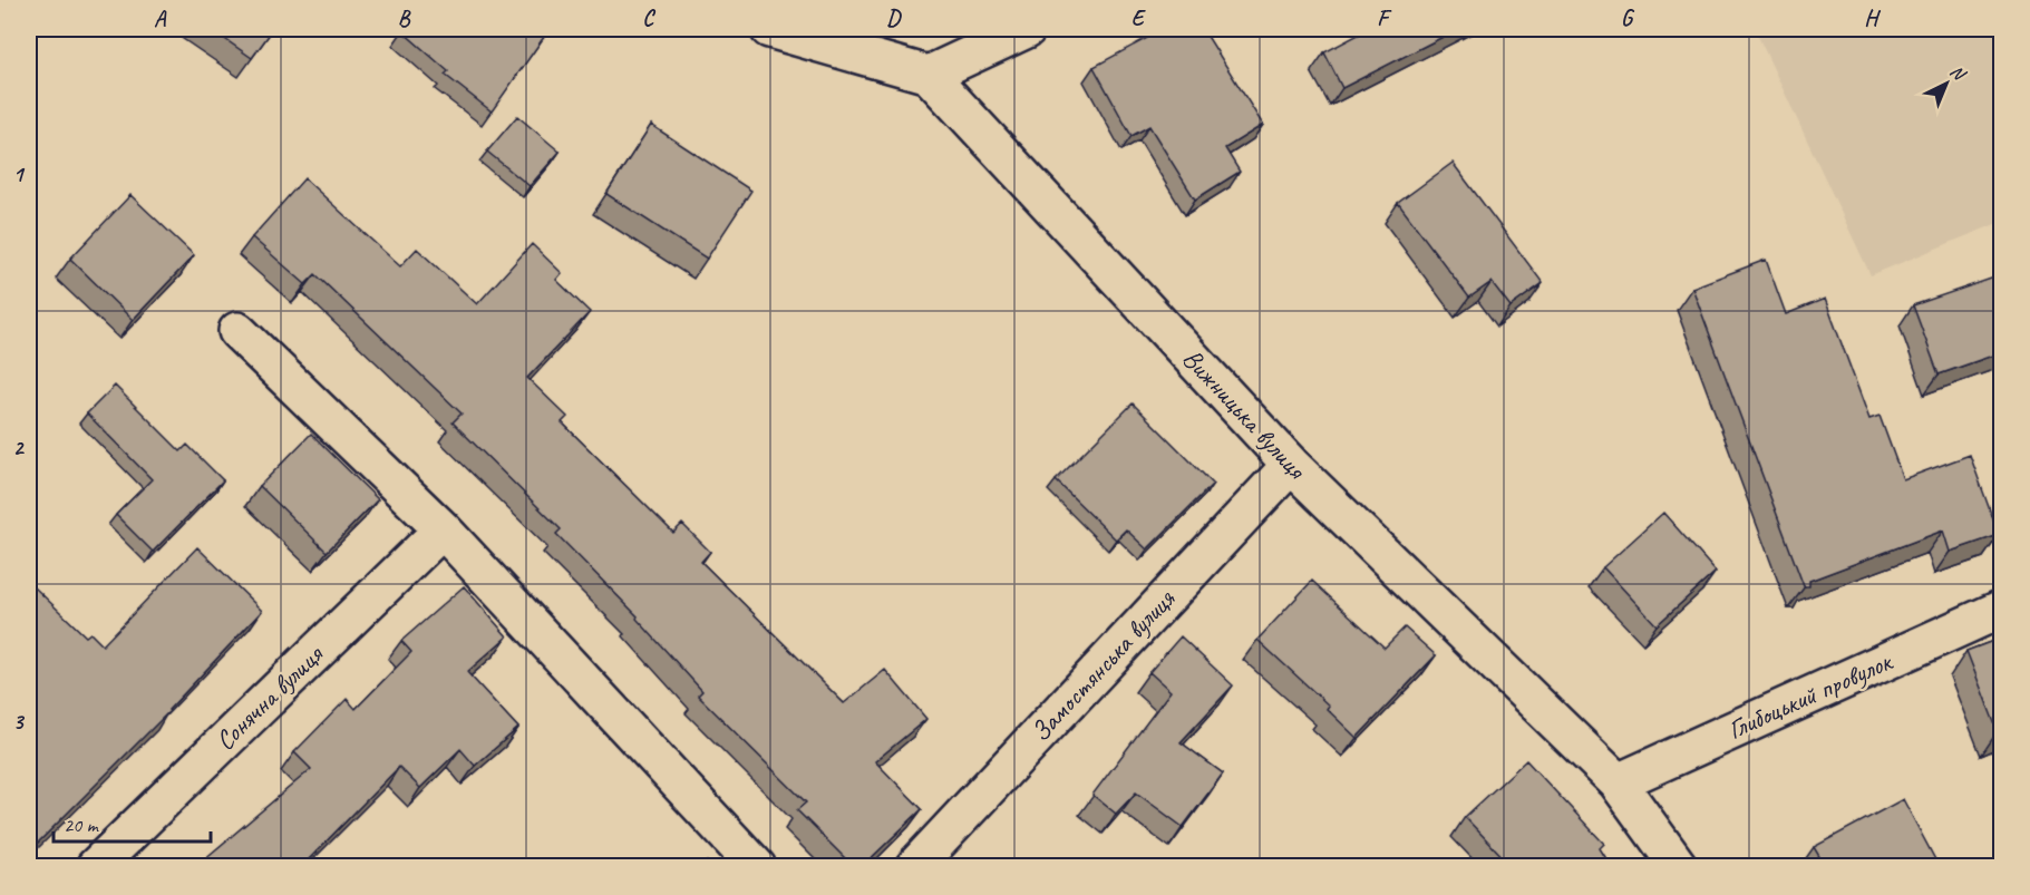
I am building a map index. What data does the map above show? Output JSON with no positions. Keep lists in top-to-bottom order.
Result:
{
  "streets": {
    "street": [
      "Вижницька вулиця",
      "Замостянська вулиця",
      "Глибоцький провулок",
      "Сонячна вулиця"
    ]
  },
  "crossings": [
    ["Вижницька вулиця", "Замостянська вулиця"],
    ["Вижницька вулиця", "Глибоцький провулок"]
  ],
  "scale_bar": "20 m",
  "north": "top right",
  "grid": {
    "columns": [
      "A",
      "B",
      "C",
      "D",
      "E",
      "F",
      "G",
      "H"
    ],
    "rows": ["1", "2", "3"]
  }
}
